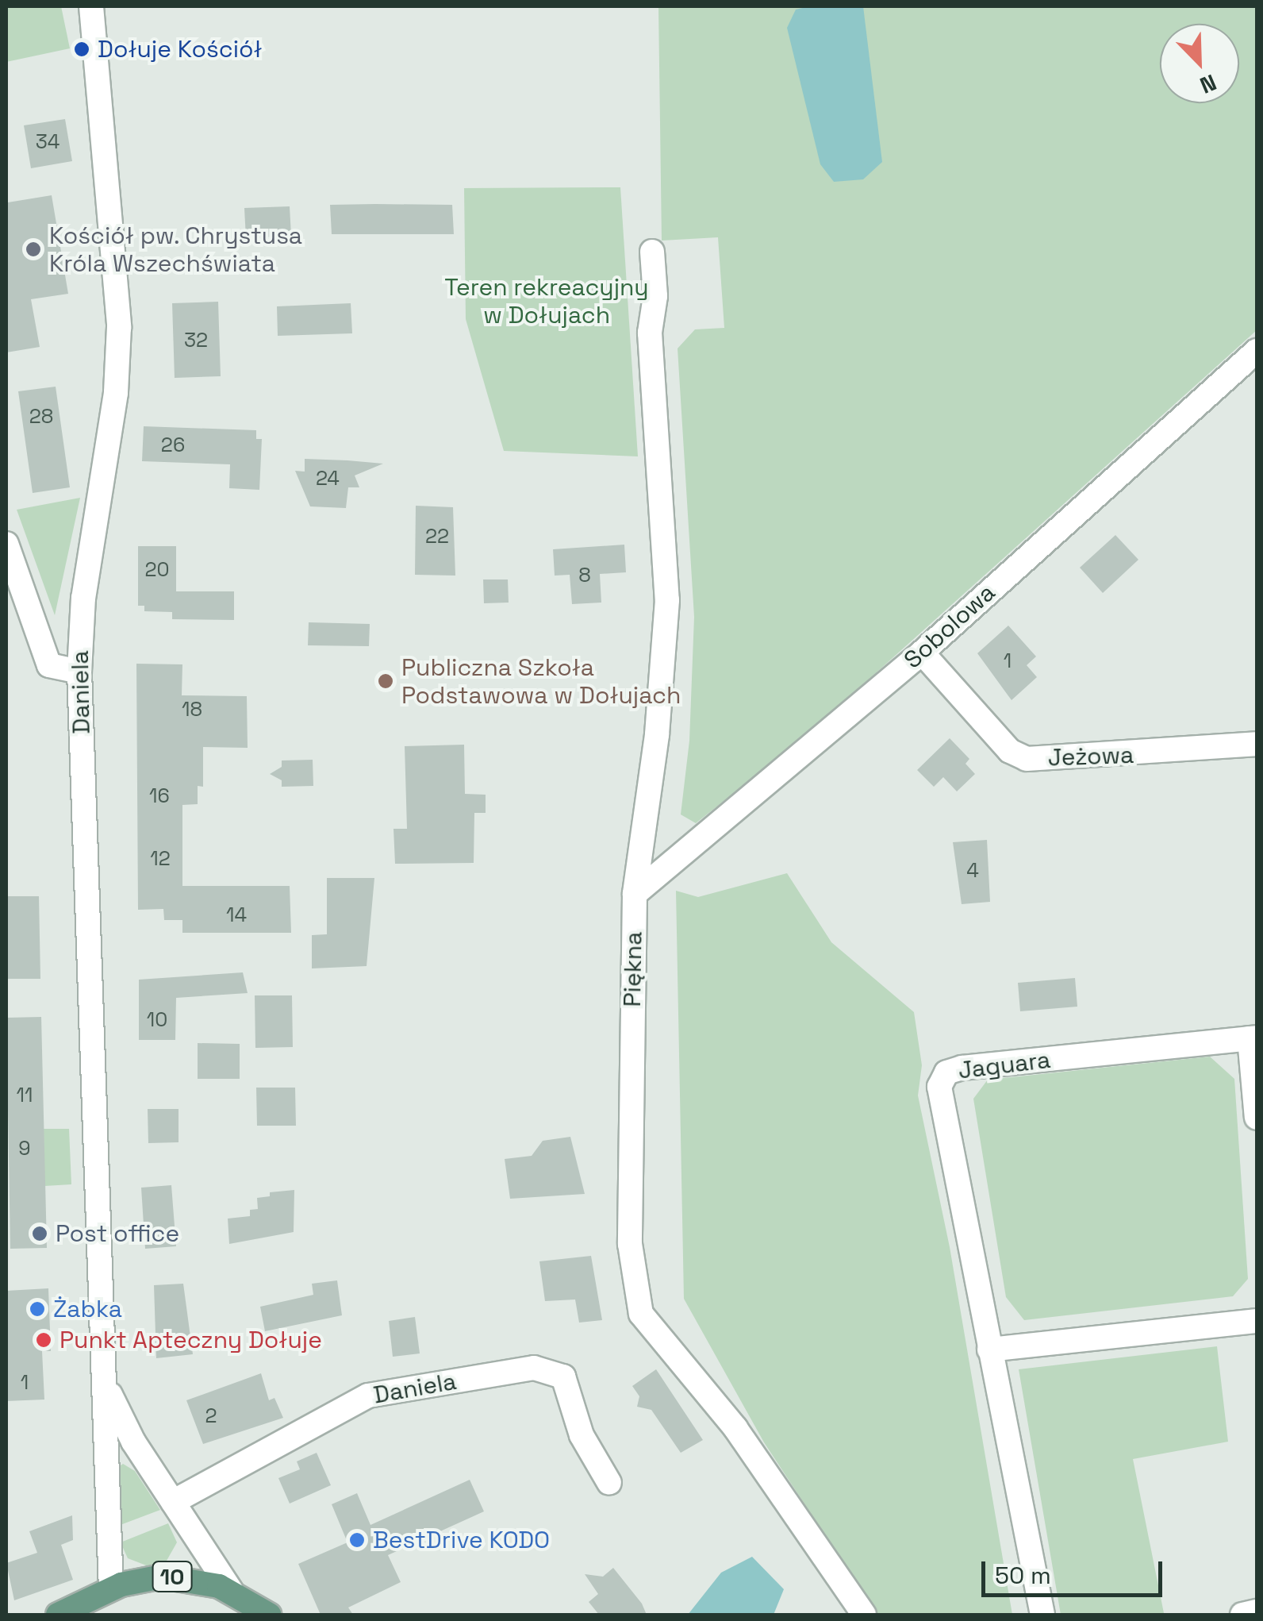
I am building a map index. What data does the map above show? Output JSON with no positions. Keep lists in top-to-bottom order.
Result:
{
  "streets": {
    "main road": ["10"],
    "street": [
      "Sobolowa",
      "Daniela",
      "Jeżowa",
      "Piękna",
      "Jaguara"
    ]
  },
  "crossings": [
    ["Sobolowa", "Jeżowa"],
    ["Sobolowa", "Piękna"],
    ["Daniela", "10"]
  ],
  "parks": ["Teren rekreacyjny w Dołujach"],
  "places": [
    "Dołuje Kościół",
    "Kościół pw. Chrystusa Króla Wszechświata",
    "Publiczna Szkoła Podstawowa w Dołujach",
    "Post office",
    "Żabka",
    "Punkt Apteczny Dołuje",
    "BestDrive KODO"
  ],
  "house_numbers": [
    "34",
    "32",
    "28",
    "26",
    "24",
    "22",
    "20",
    "8",
    "1",
    "18",
    "16",
    "12",
    "4",
    "14",
    "10",
    "11",
    "9",
    "1",
    "2"
  ],
  "scale_bar": "50 m",
  "north": "bottom right"
}
